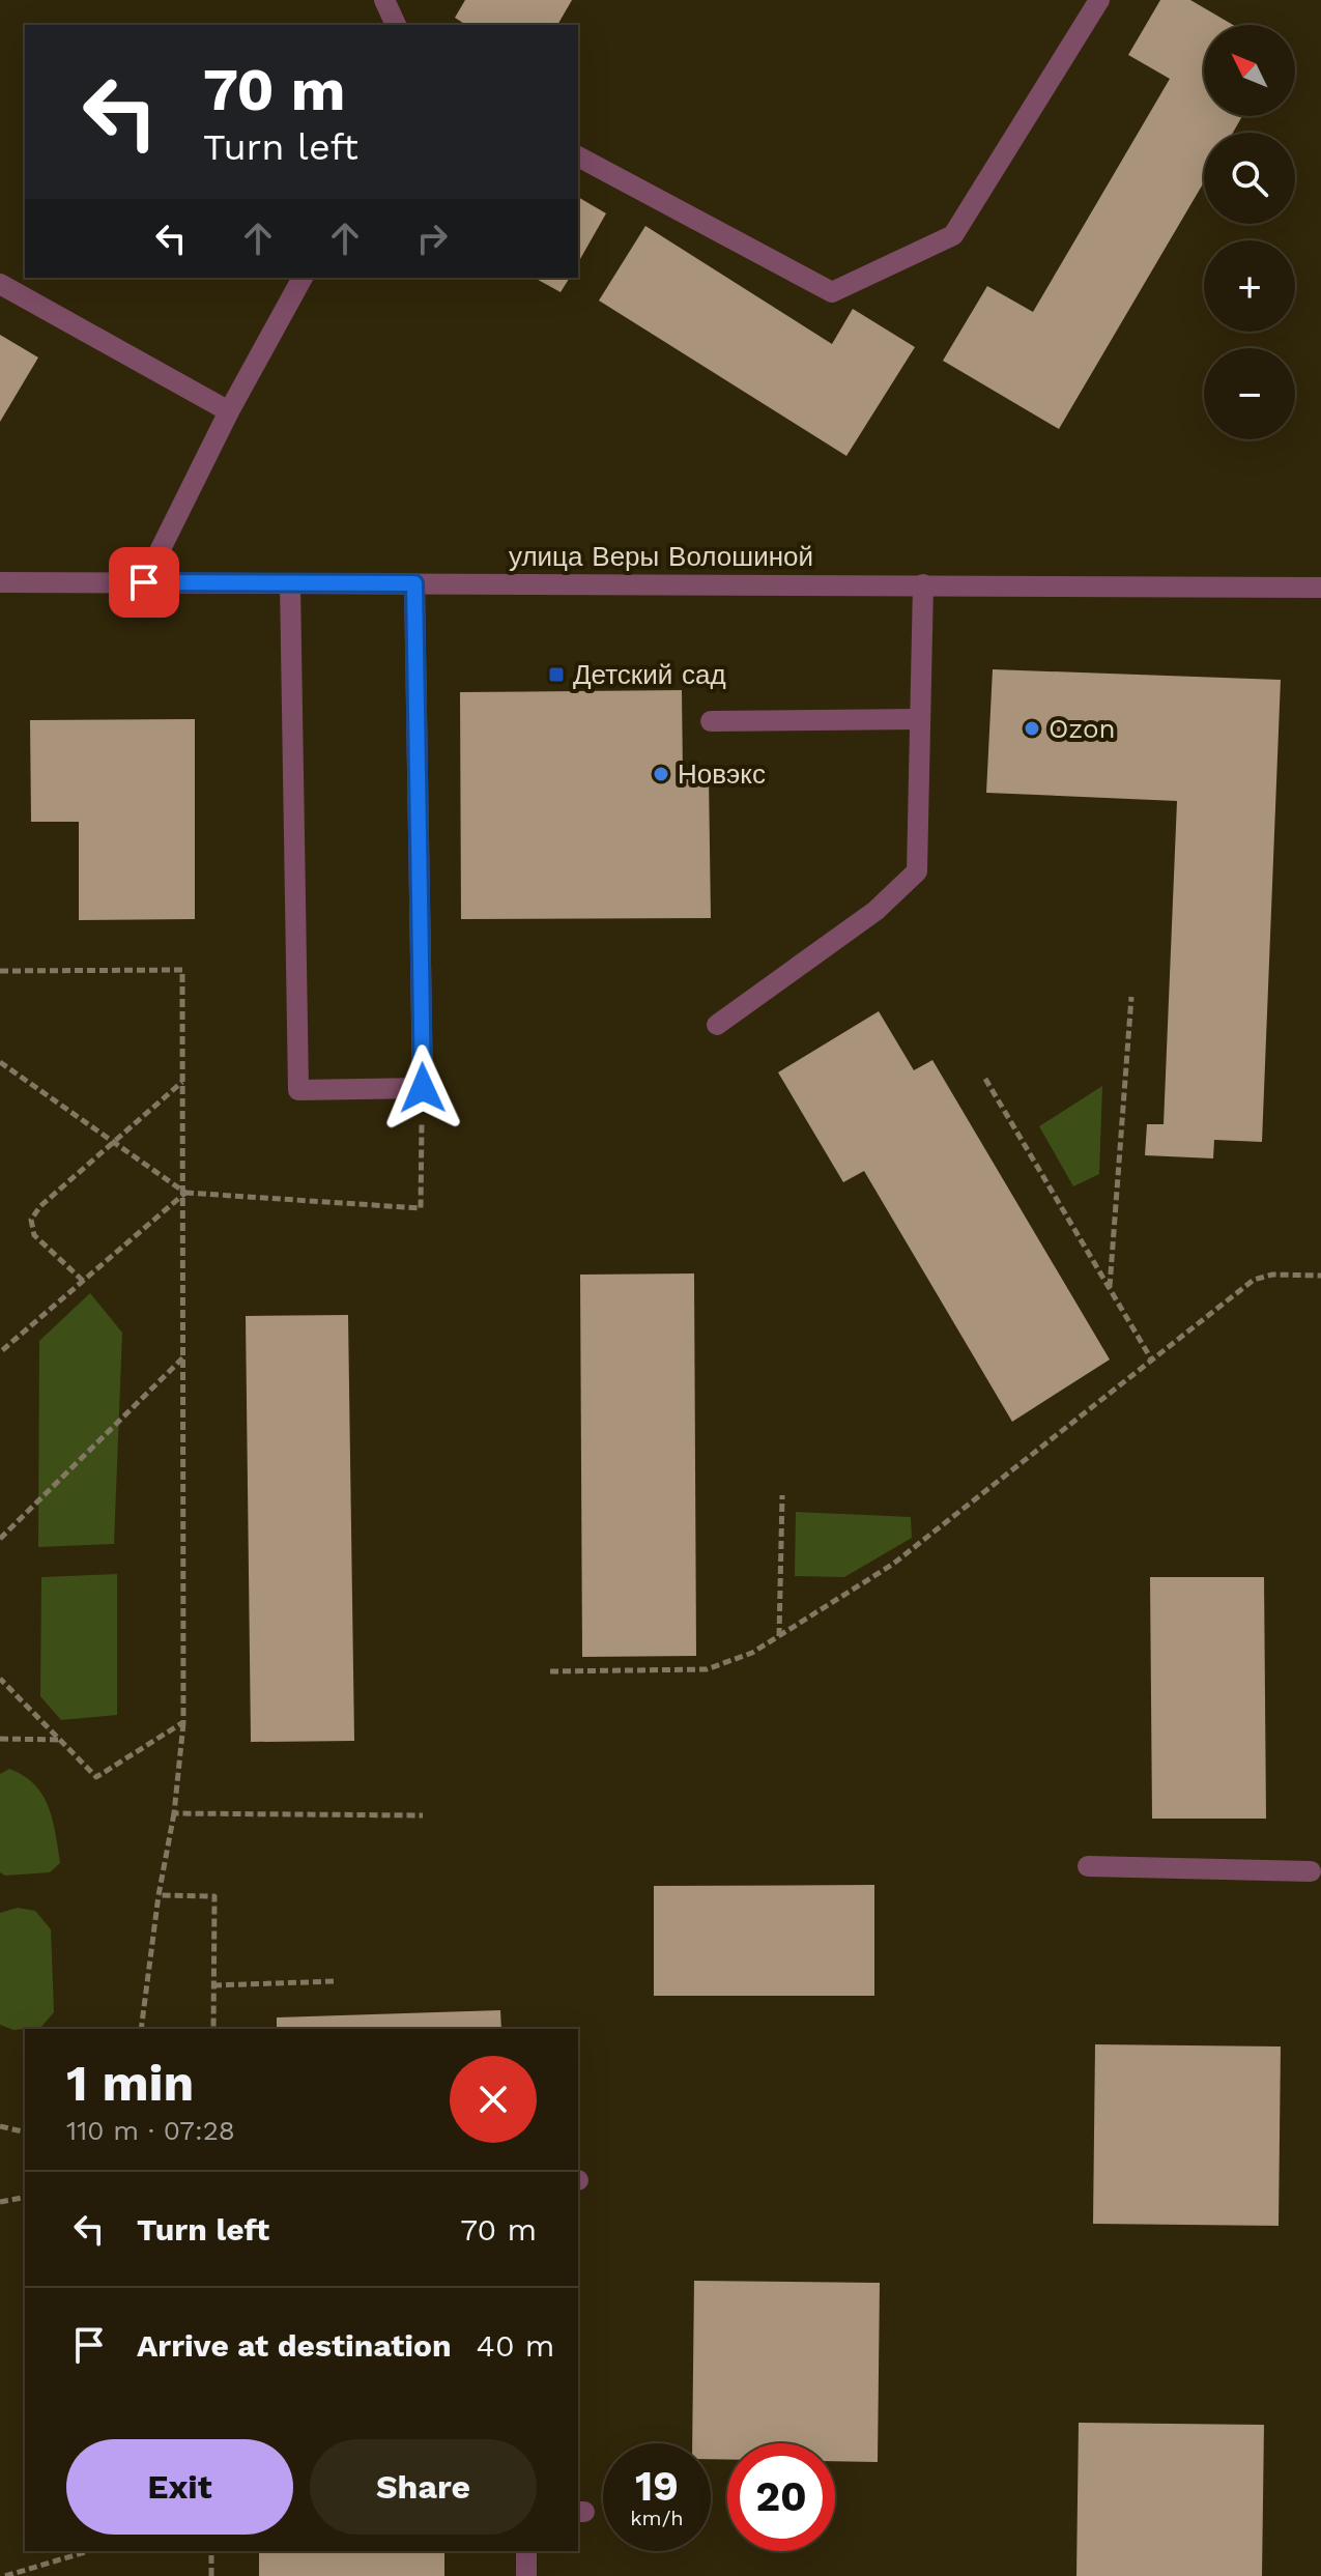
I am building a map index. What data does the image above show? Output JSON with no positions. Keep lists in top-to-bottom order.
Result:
{
  "streets": {
    "street": ["улица Веры Волошиной"]
  },
  "places": {
    "transit": ["Детский сад"],
    "other": ["Ozon", "Новэкс"]
  },
  "north": "top left",
  "page": {
    "map_buttons": ["+", "−"],
    "turn": ["70 m", "Turn left"],
    "heading": ["1 min", "110 m · 07:28"],
    "list": [
      {
        "name": "Turn left",
        "value": "70 m"
      },
      {
        "name": "Arrive at destination",
        "value": "40 m"
      }
    ],
    "buttons": ["Exit", "Share"],
    "speed": "19 km/h",
    "limit": "20"
  }
}
